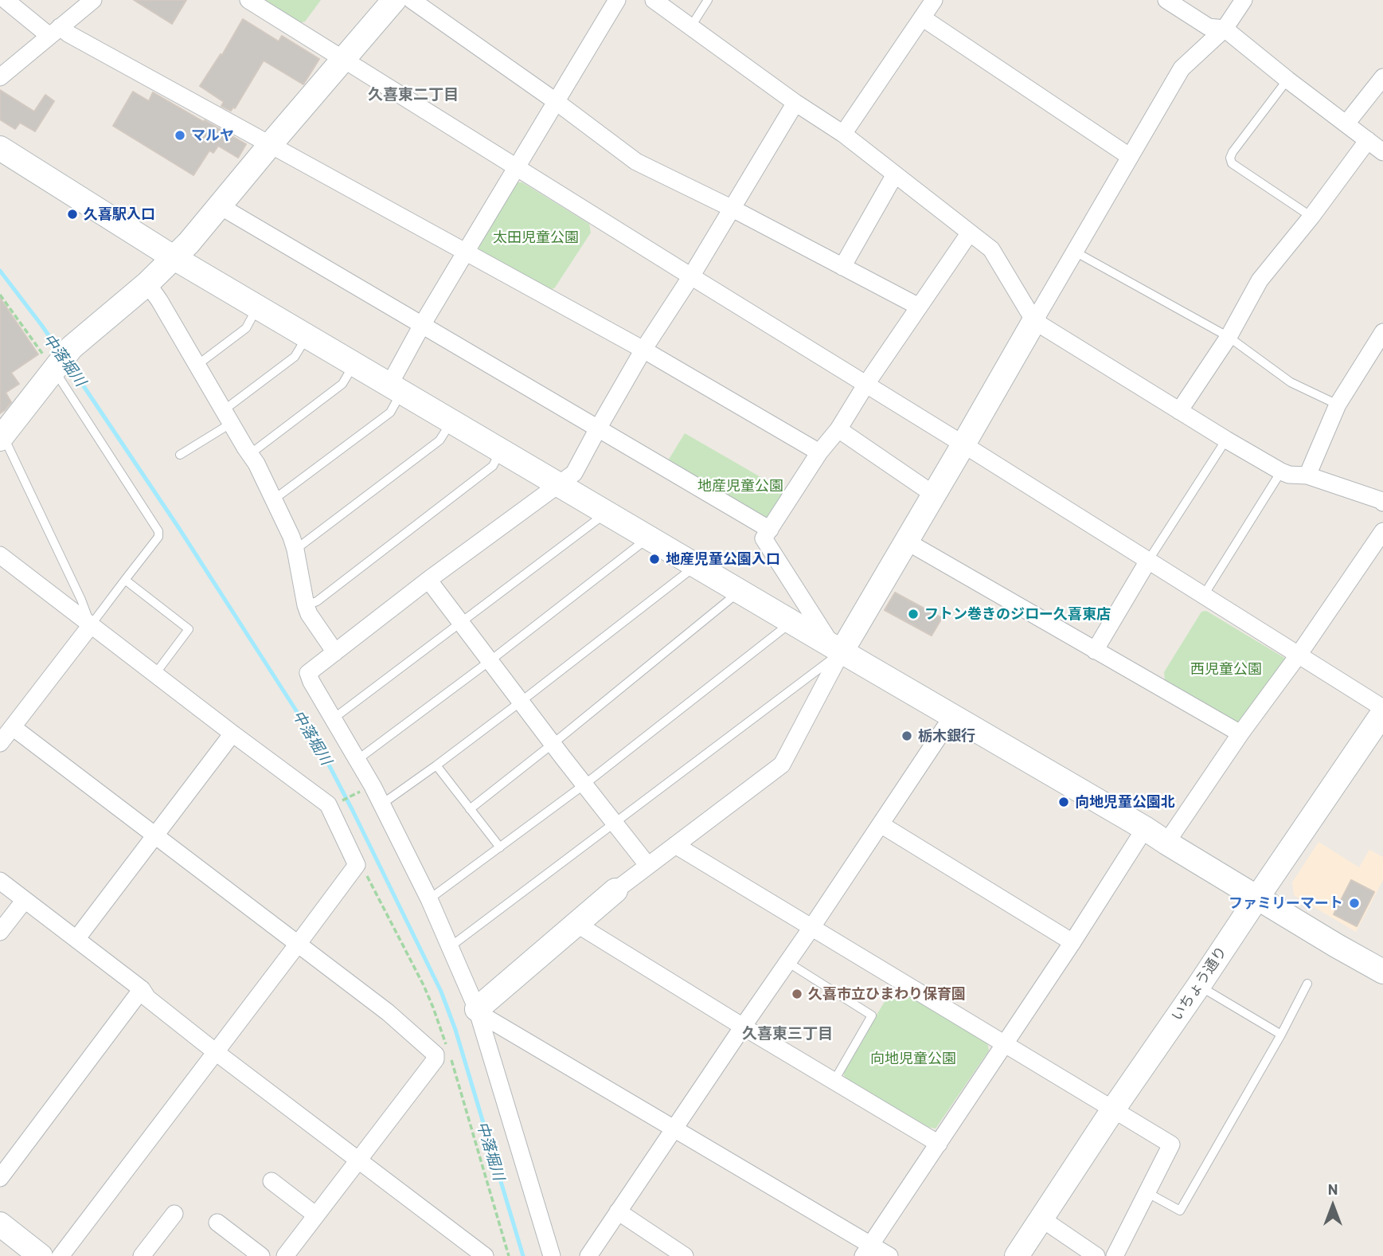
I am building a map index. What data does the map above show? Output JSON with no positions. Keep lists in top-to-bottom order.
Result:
{
  "streets": {
    "street": ["いちょう通り"]
  },
  "districts": ["久喜東二丁目", "久喜東三丁目"],
  "water": ["中落堀川"],
  "parks": [
    "太田児童公園",
    "地産児童公園",
    "西児童公園",
    "向地児童公園"
  ],
  "places": [
    "マルヤ",
    "久喜駅入口",
    "地産児童公園入口",
    "フトン巻きのジロー久喜東店",
    "栃木銀行",
    "向地児童公園北",
    "ファミリーマート",
    "久喜市立ひまわり保育園"
  ],
  "north": "top"
}
